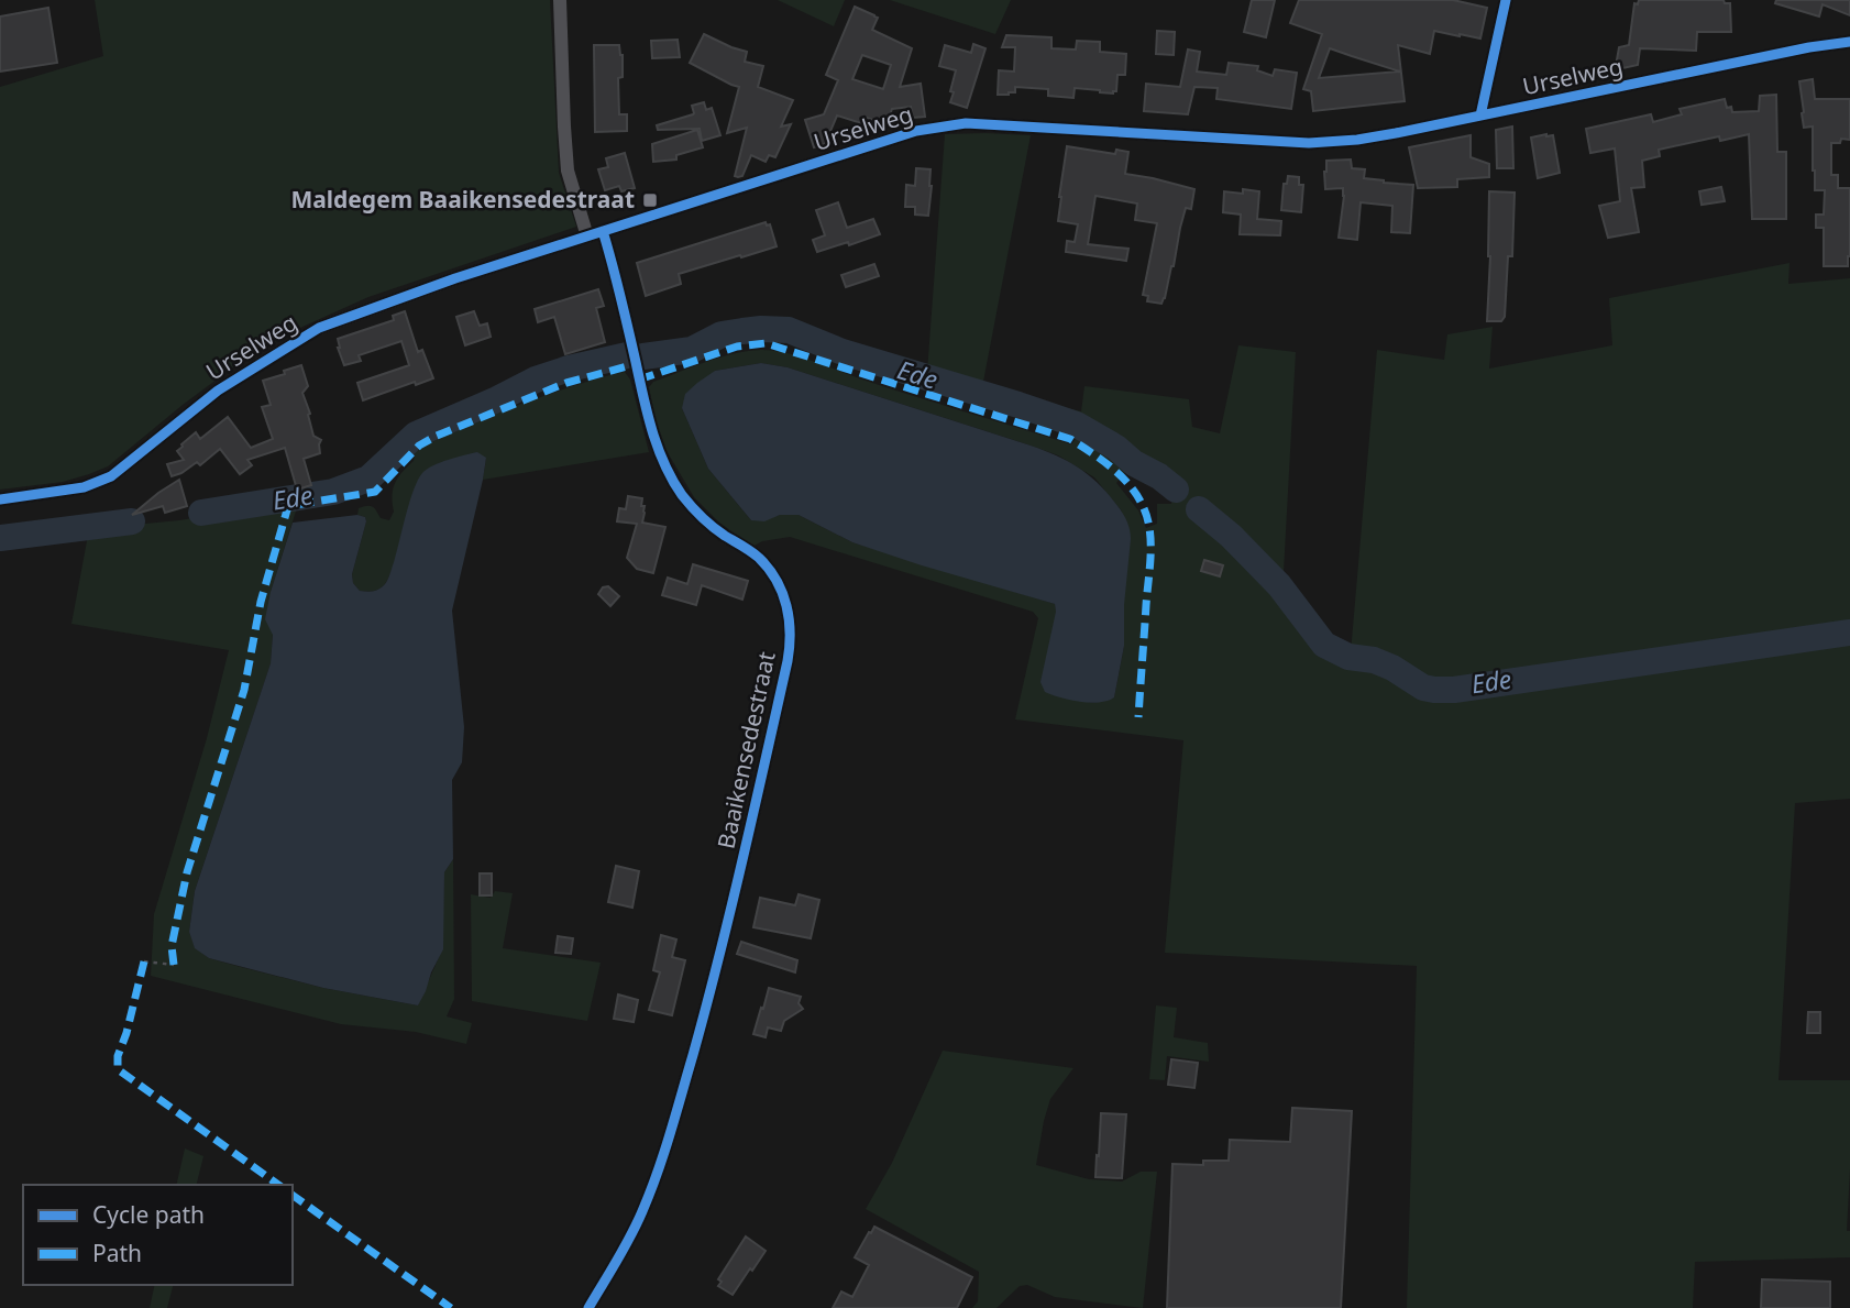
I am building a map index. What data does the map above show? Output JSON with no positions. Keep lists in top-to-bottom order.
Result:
{
  "streets": {
    "street": ["Urselweg", "Baaikensedestraat"]
  },
  "crossings": [
    ["Urselweg", "Baaikensedestraat"]
  ],
  "water": ["Ede"],
  "places": {
    "transit": ["Maldegem Baaikensedestraat"]
  },
  "legend": ["Cycle path", "Path"]
}
